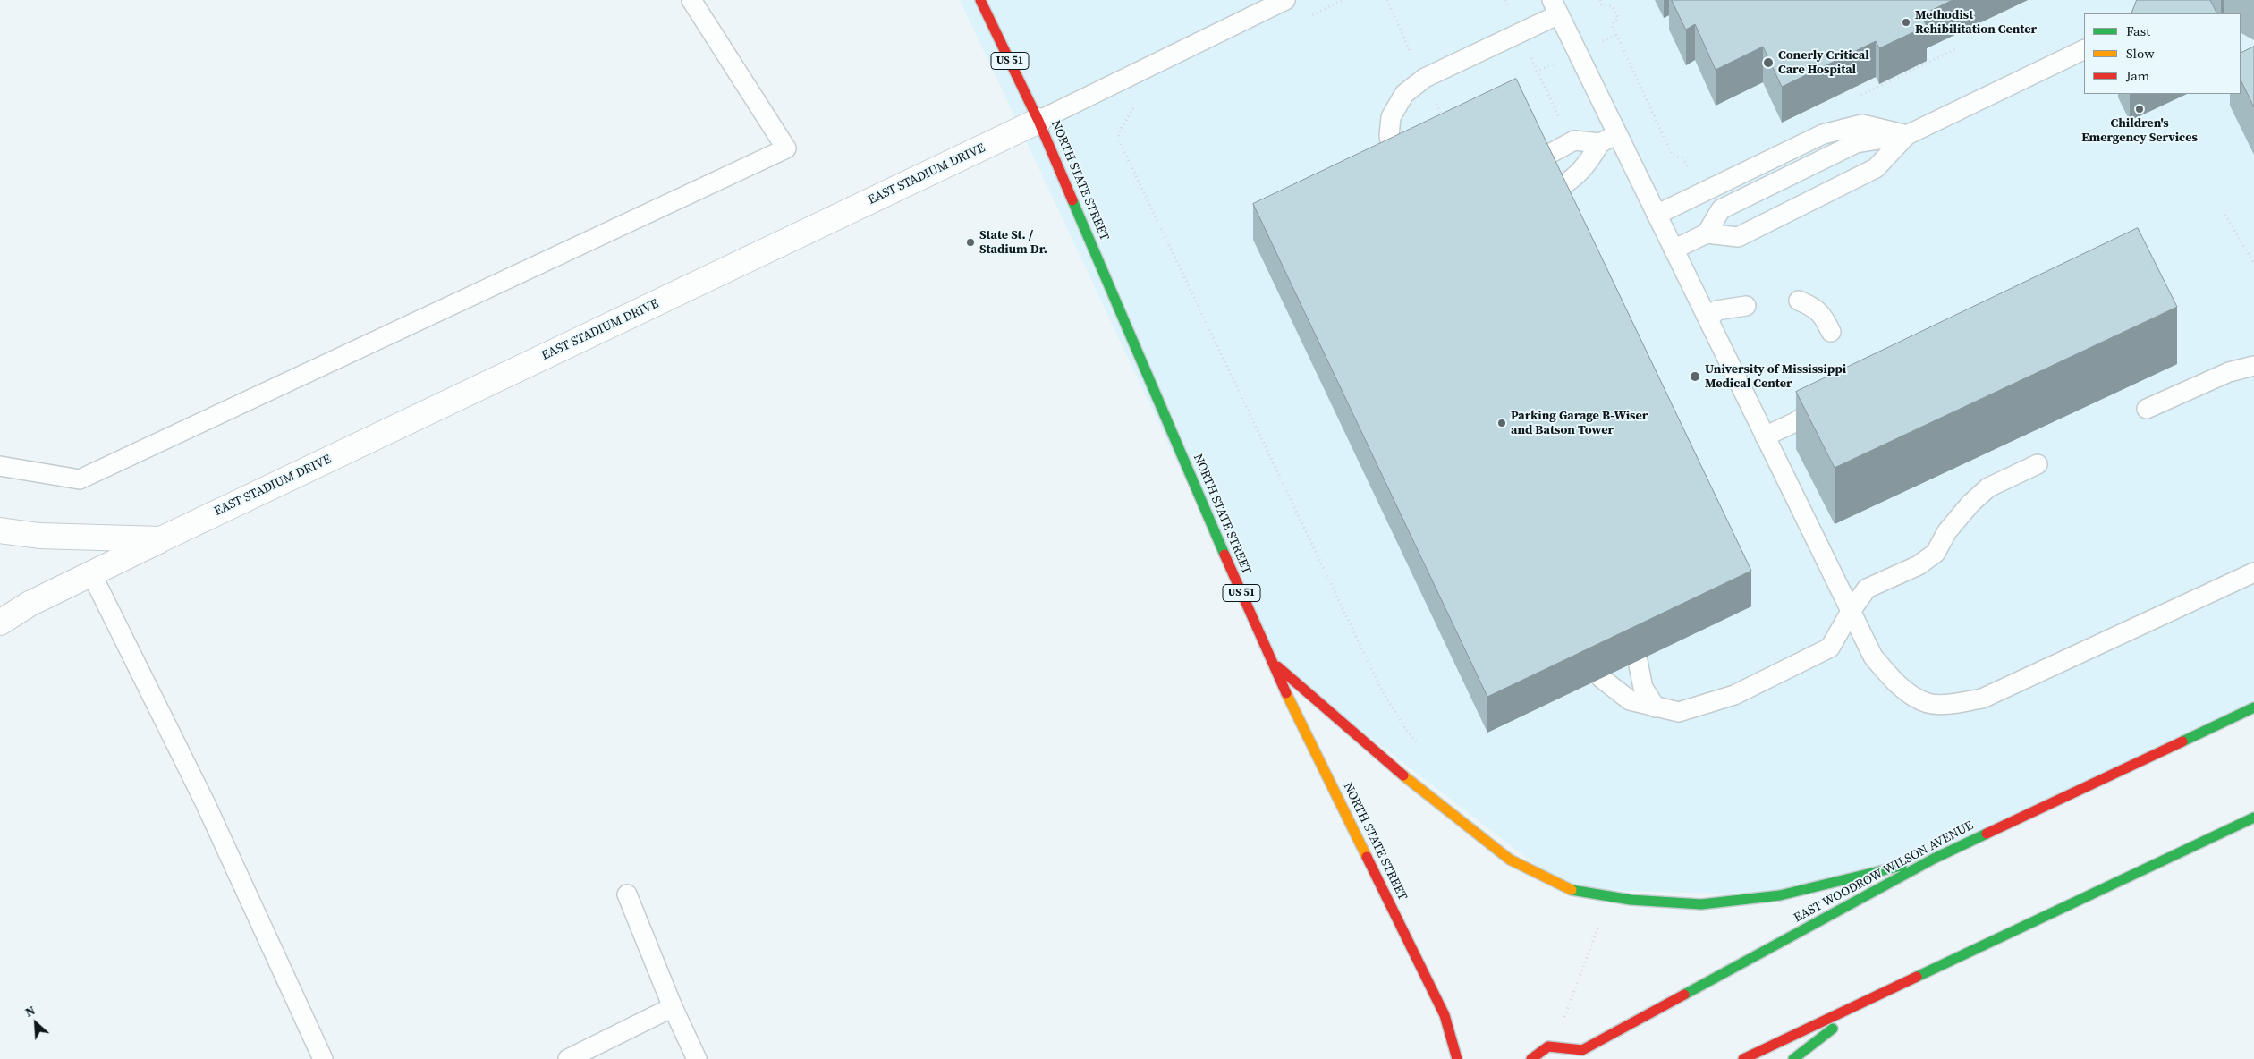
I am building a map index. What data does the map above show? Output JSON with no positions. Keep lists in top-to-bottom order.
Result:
{
  "streets": {
    "main road": ["US 51", "NORTH STATE STREET", "EAST WOODROW WILSON AVENUE"],
    "street": ["EAST STADIUM DRIVE"]
  },
  "crossings": [
    ["EAST STADIUM DRIVE", "NORTH STATE STREET"]
  ],
  "places": [
    "Methodist Rehibilitation Center",
    "Conerly Critical Care Hospital",
    "Children's Emergency Services",
    "State St. / Stadium Dr.",
    "University of Mississippi Medical Center",
    "Parking Garage B-Wiser and Batson Tower"
  ],
  "legend": ["Fast", "Slow", "Jam"],
  "north": "top left"
}
